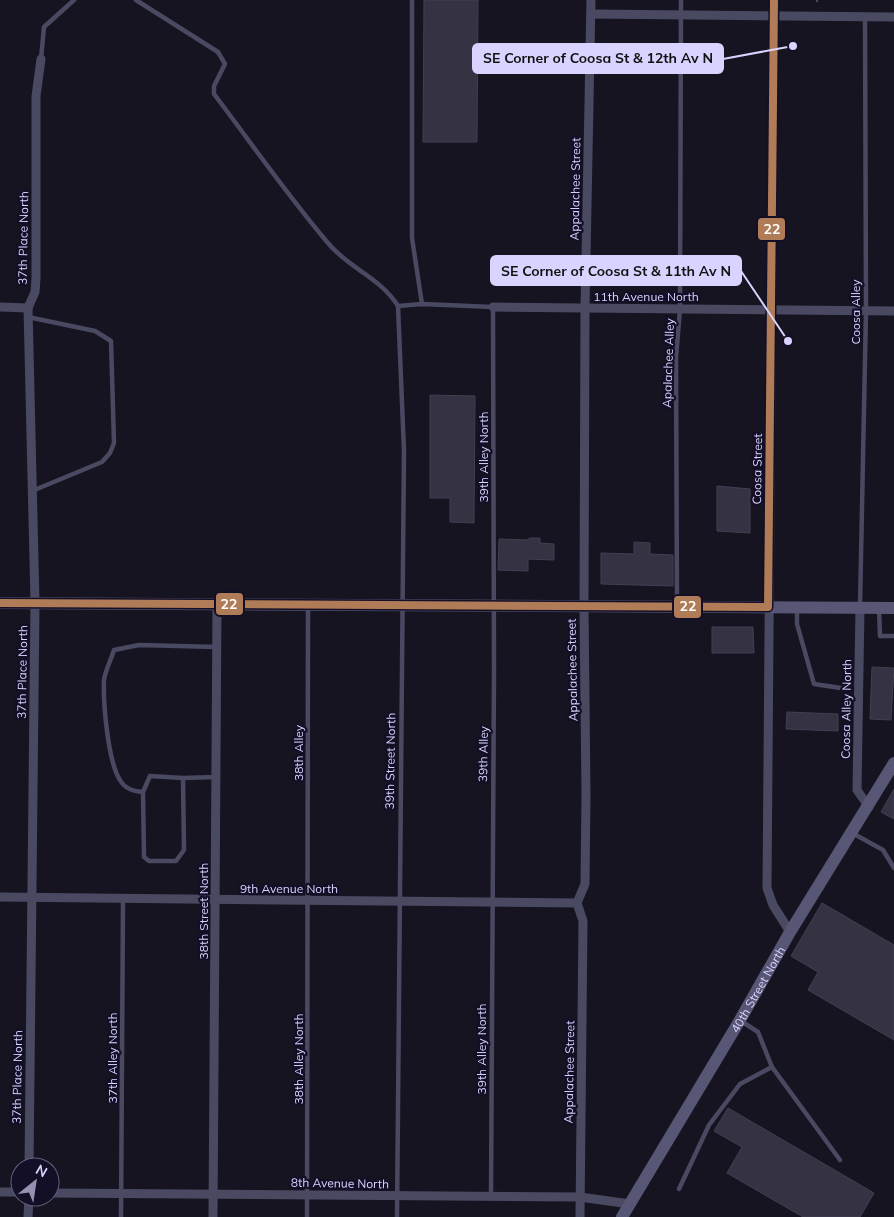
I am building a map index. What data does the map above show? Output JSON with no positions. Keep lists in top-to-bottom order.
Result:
{
  "streets": {
    "street": [
      "Appalachee Street",
      "37th Place North",
      "11th Avenue North",
      "Coosa Street",
      "Coosa Alley North",
      "9th Avenue North",
      "38th Street North",
      "40th Street North",
      "8th Avenue North"
    ],
    "lane": [
      "Coosa Alley",
      "Apalachee Alley",
      "39th Alley North",
      "38th Alley",
      "39th Alley",
      "39th Street North",
      "37th Alley North",
      "38th Alley North"
    ]
  },
  "crossings": [
    ["Appalachee Street", "11th Avenue North"],
    ["Appalachee Street", "9th Avenue North"],
    ["Appalachee Street", "8th Avenue North"],
    ["37th Place North", "9th Avenue North"],
    ["11th Avenue North", "Coosa Alley"],
    ["11th Avenue North", "Apalachee Alley"],
    ["11th Avenue North", "39th Alley North"],
    ["11th Avenue North", "Coosa Street"],
    ["11th Avenue North", "39th Street North"],
    ["Coosa Alley", "Coosa Alley North"],
    ["39th Alley North", "39th Alley"],
    ["39th Alley North", "9th Avenue North"],
    ["39th Alley North", "8th Avenue North"],
    ["Coosa Street", "40th Street North"],
    ["Coosa Alley North", "40th Street North"],
    ["38th Alley", "9th Avenue North"],
    ["38th Alley", "38th Alley North"],
    ["39th Alley", "9th Avenue North"],
    ["39th Street North", "9th Avenue North"],
    ["39th Street North", "8th Avenue North"],
    ["9th Avenue North", "38th Street North"],
    ["9th Avenue North", "37th Alley North"],
    ["9th Avenue North", "38th Alley North"],
    ["38th Street North", "8th Avenue North"],
    ["40th Street North", "8th Avenue North"],
    ["37th Alley North", "8th Avenue North"],
    ["38th Alley North", "8th Avenue North"]
  ],
  "places": ["SE Corner of Coosa St & 12th Av N", "SE Corner of Coosa St & 11th Av N"],
  "lines": ["transit line 22"],
  "north": "top right"
}
